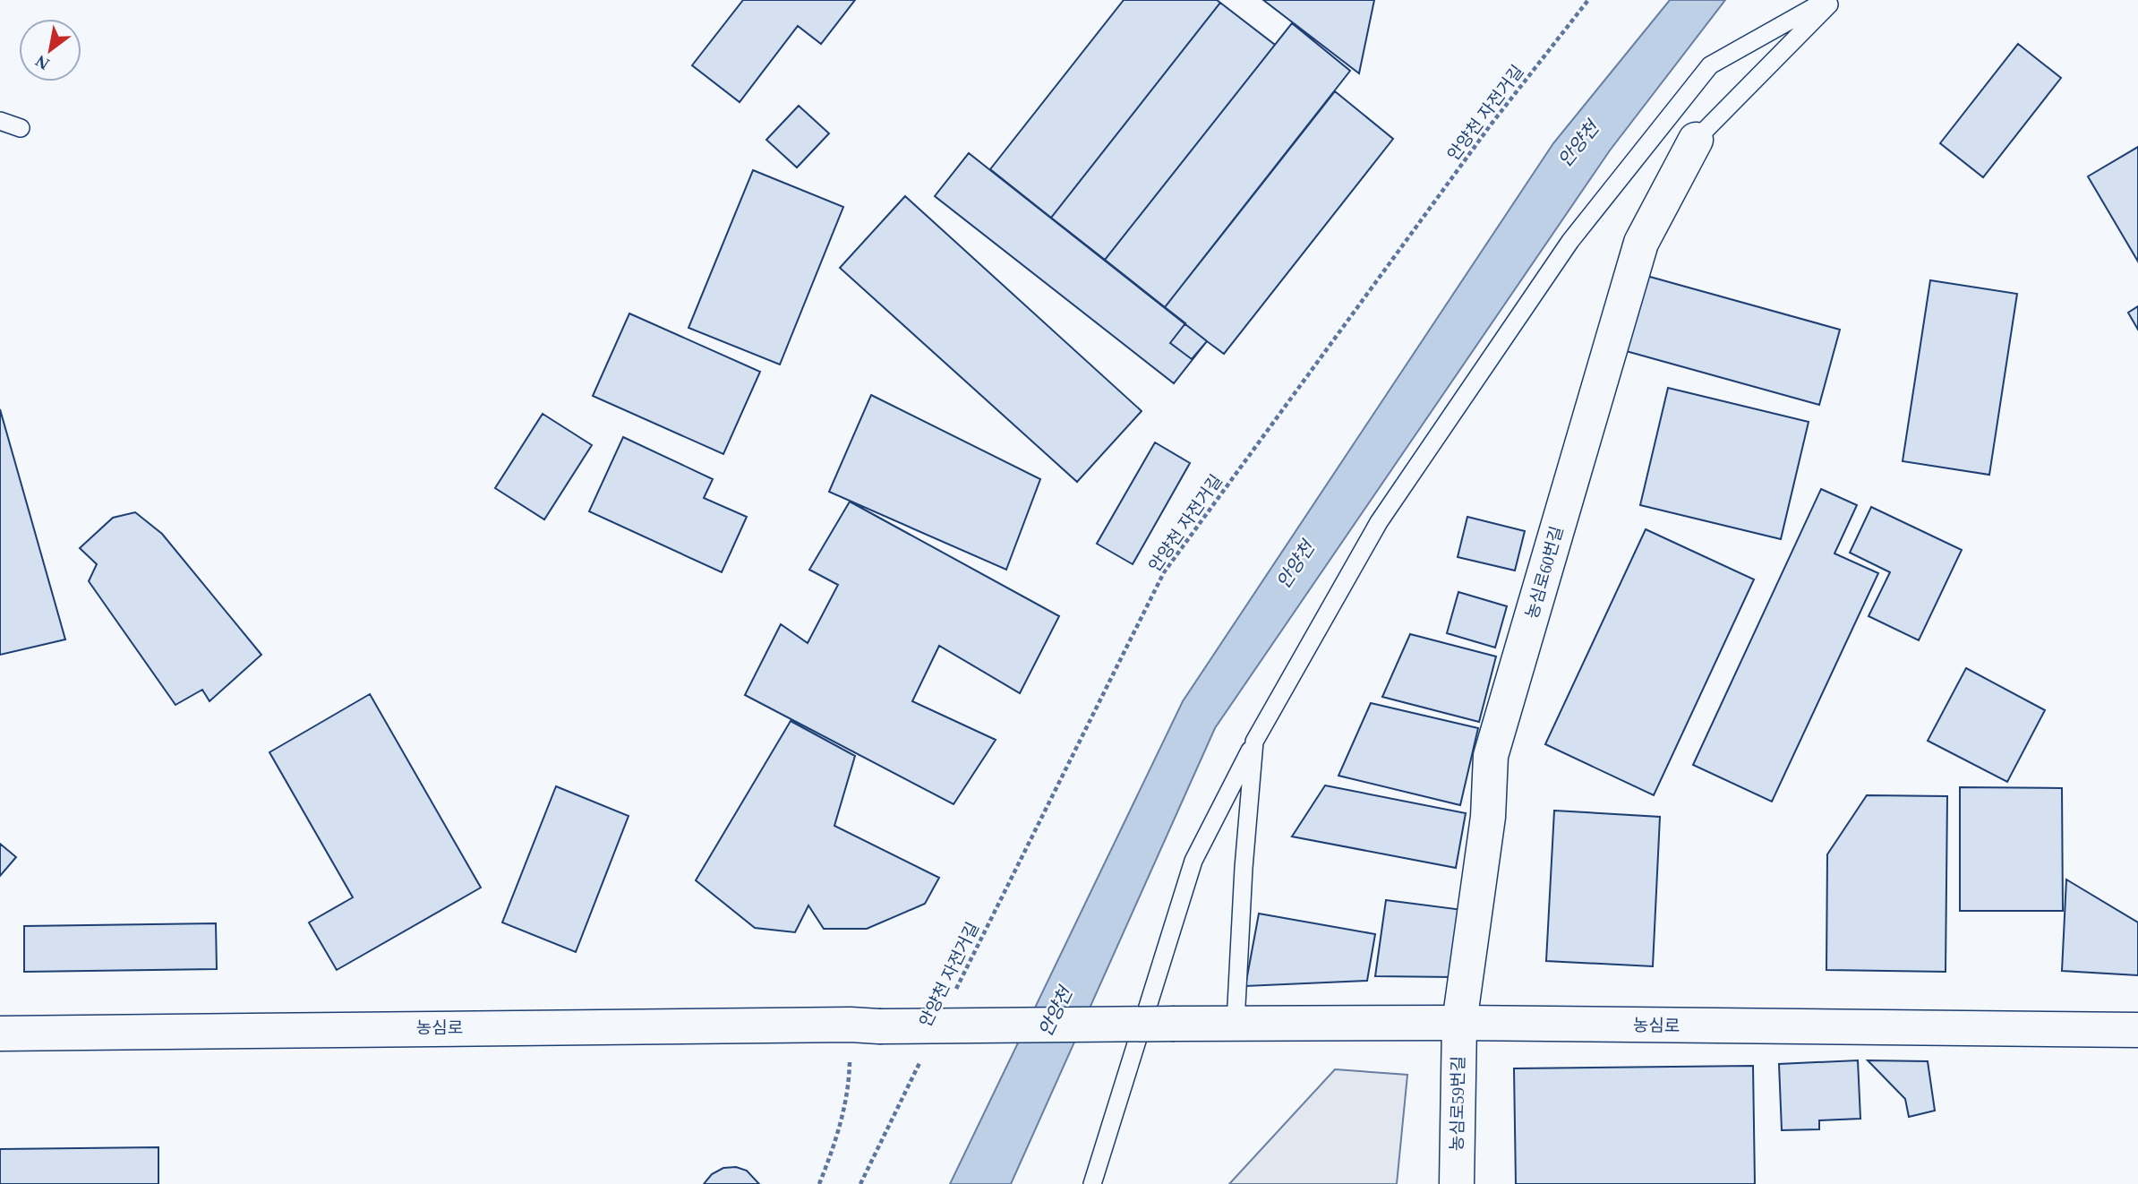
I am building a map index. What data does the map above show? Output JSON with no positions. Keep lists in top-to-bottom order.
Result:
{
  "streets": {
    "street": ["농심로60번길", "농심로", "농심로59번길"],
    "path": ["안양천 자전거길"]
  },
  "crossings": [
    ["농심로60번길", "농심로"],
    ["농심로60번길", "농심로59번길"],
    ["농심로", "농심로59번길"]
  ],
  "water": ["안양천"],
  "north": "bottom left"
}
